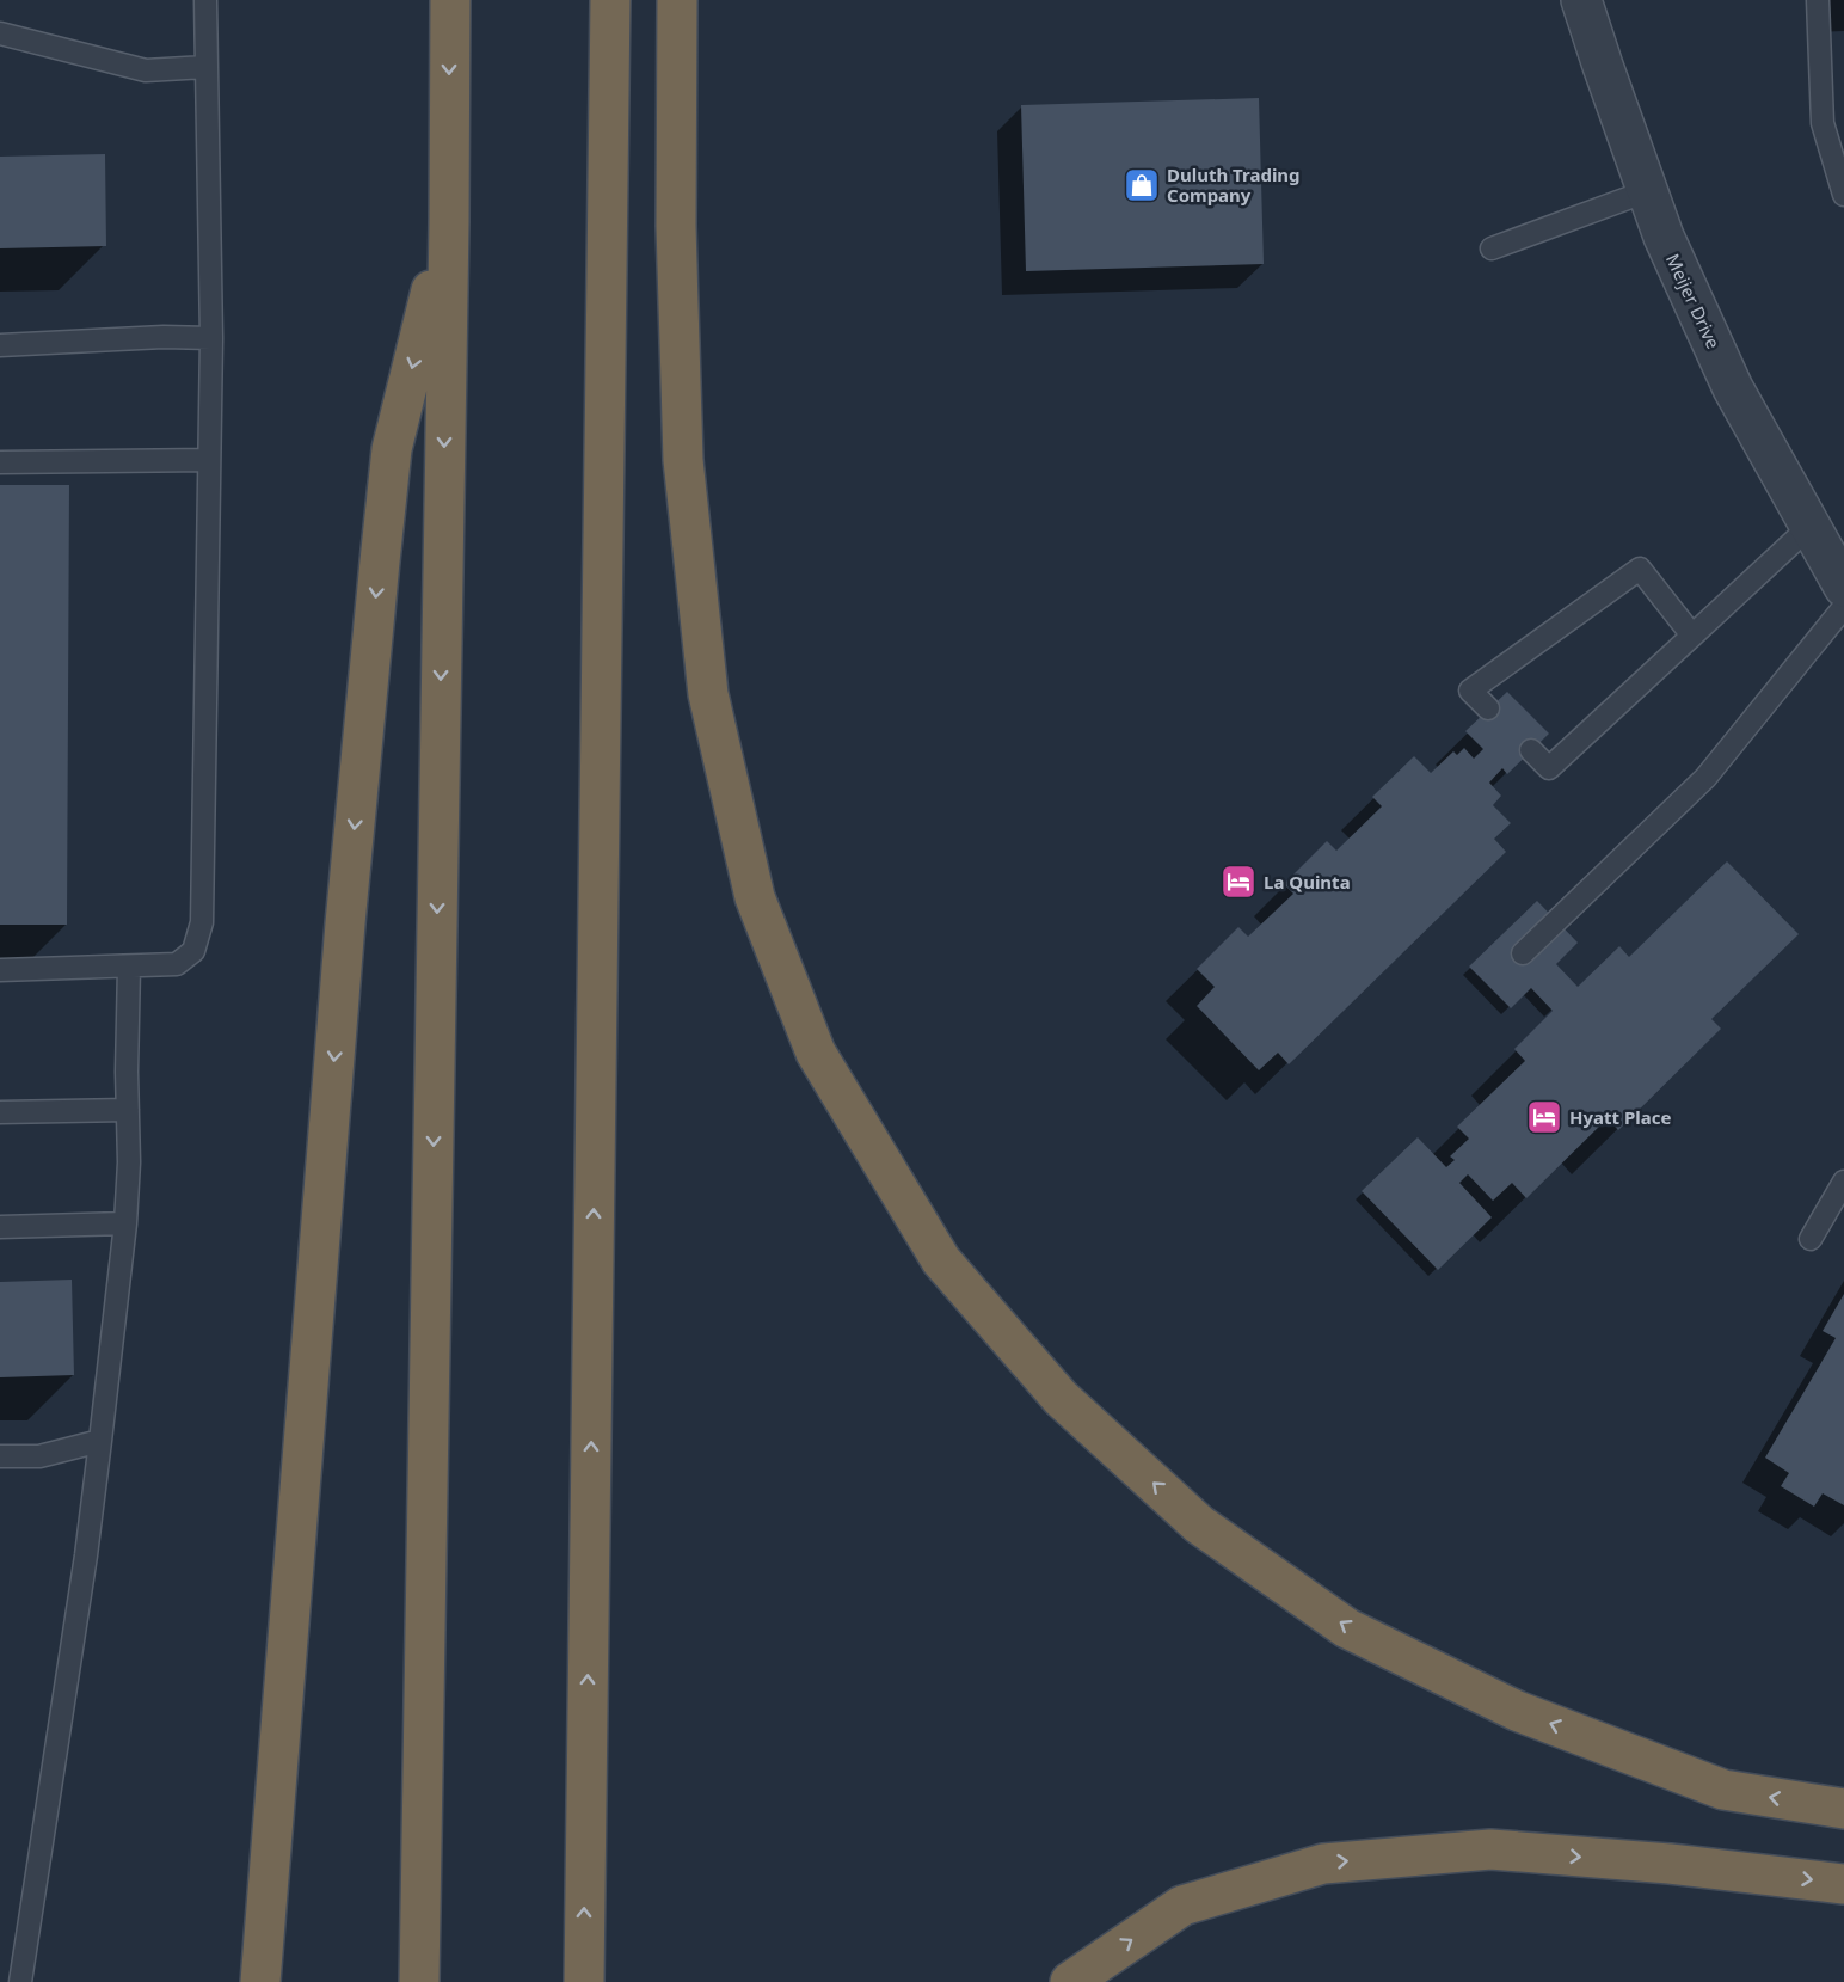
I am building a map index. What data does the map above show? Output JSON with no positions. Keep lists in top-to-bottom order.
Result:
{
  "streets": {
    "street": ["Meijer Drive"]
  },
  "places": {
    "shop": ["Duluth Trading Company"],
    "hotel": ["La Quinta", "Hyatt Place"]
  }
}
